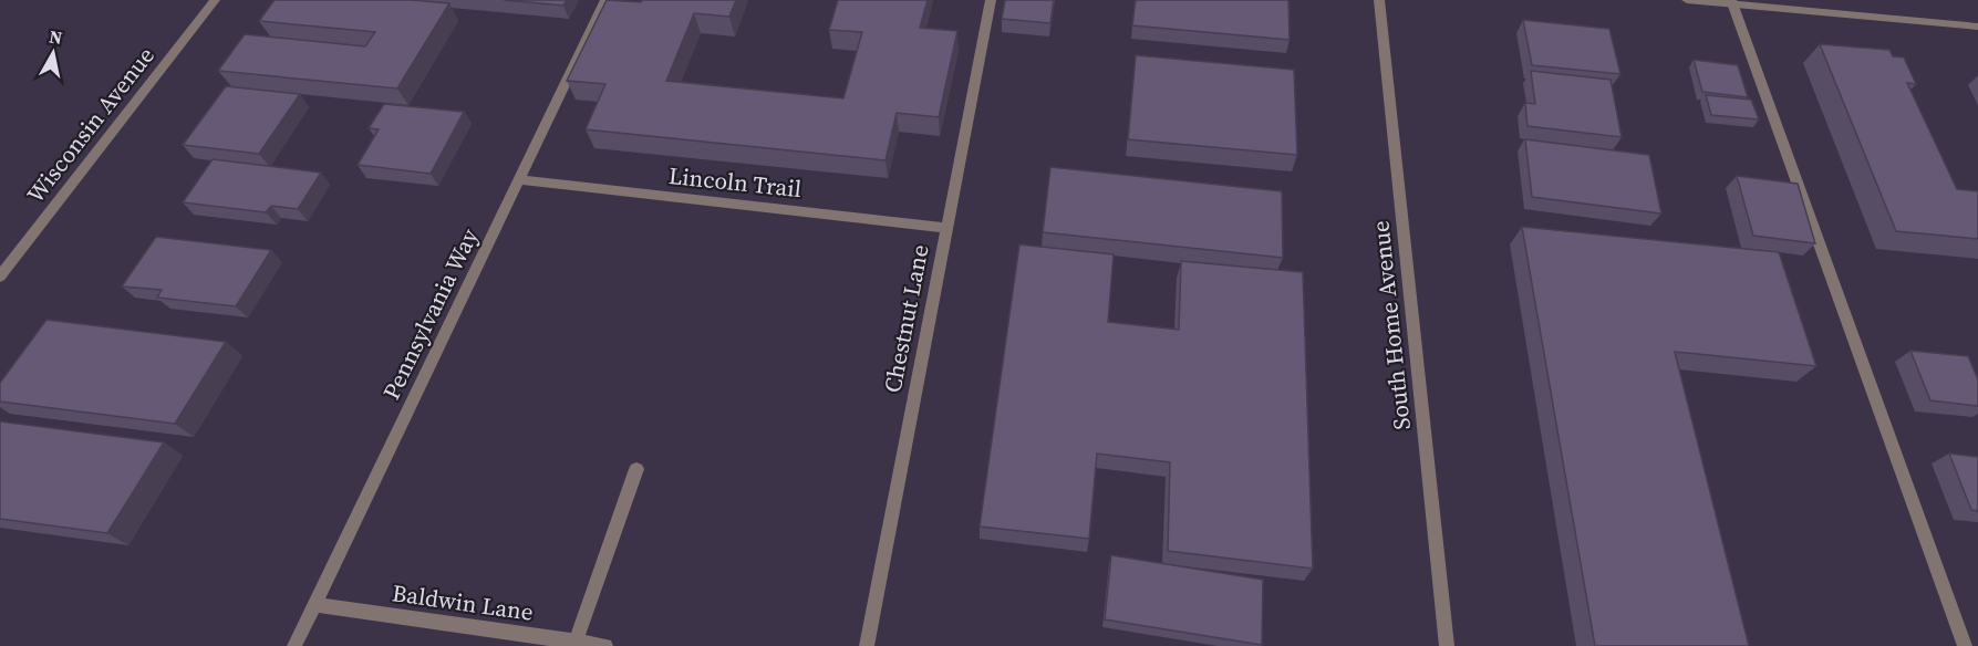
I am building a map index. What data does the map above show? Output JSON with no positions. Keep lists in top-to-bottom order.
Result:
{
  "streets": {
    "street": [
      "Wisconsin Avenue",
      "Lincoln Trail",
      "Pennsylvania Way",
      "Chestnut Lane",
      "South Home Avenue",
      "Baldwin Lane"
    ]
  },
  "crossings": [
    ["Lincoln Trail", "Pennsylvania Way"],
    ["Lincoln Trail", "Chestnut Lane"],
    ["Pennsylvania Way", "Baldwin Lane"]
  ],
  "north": "top"
}
